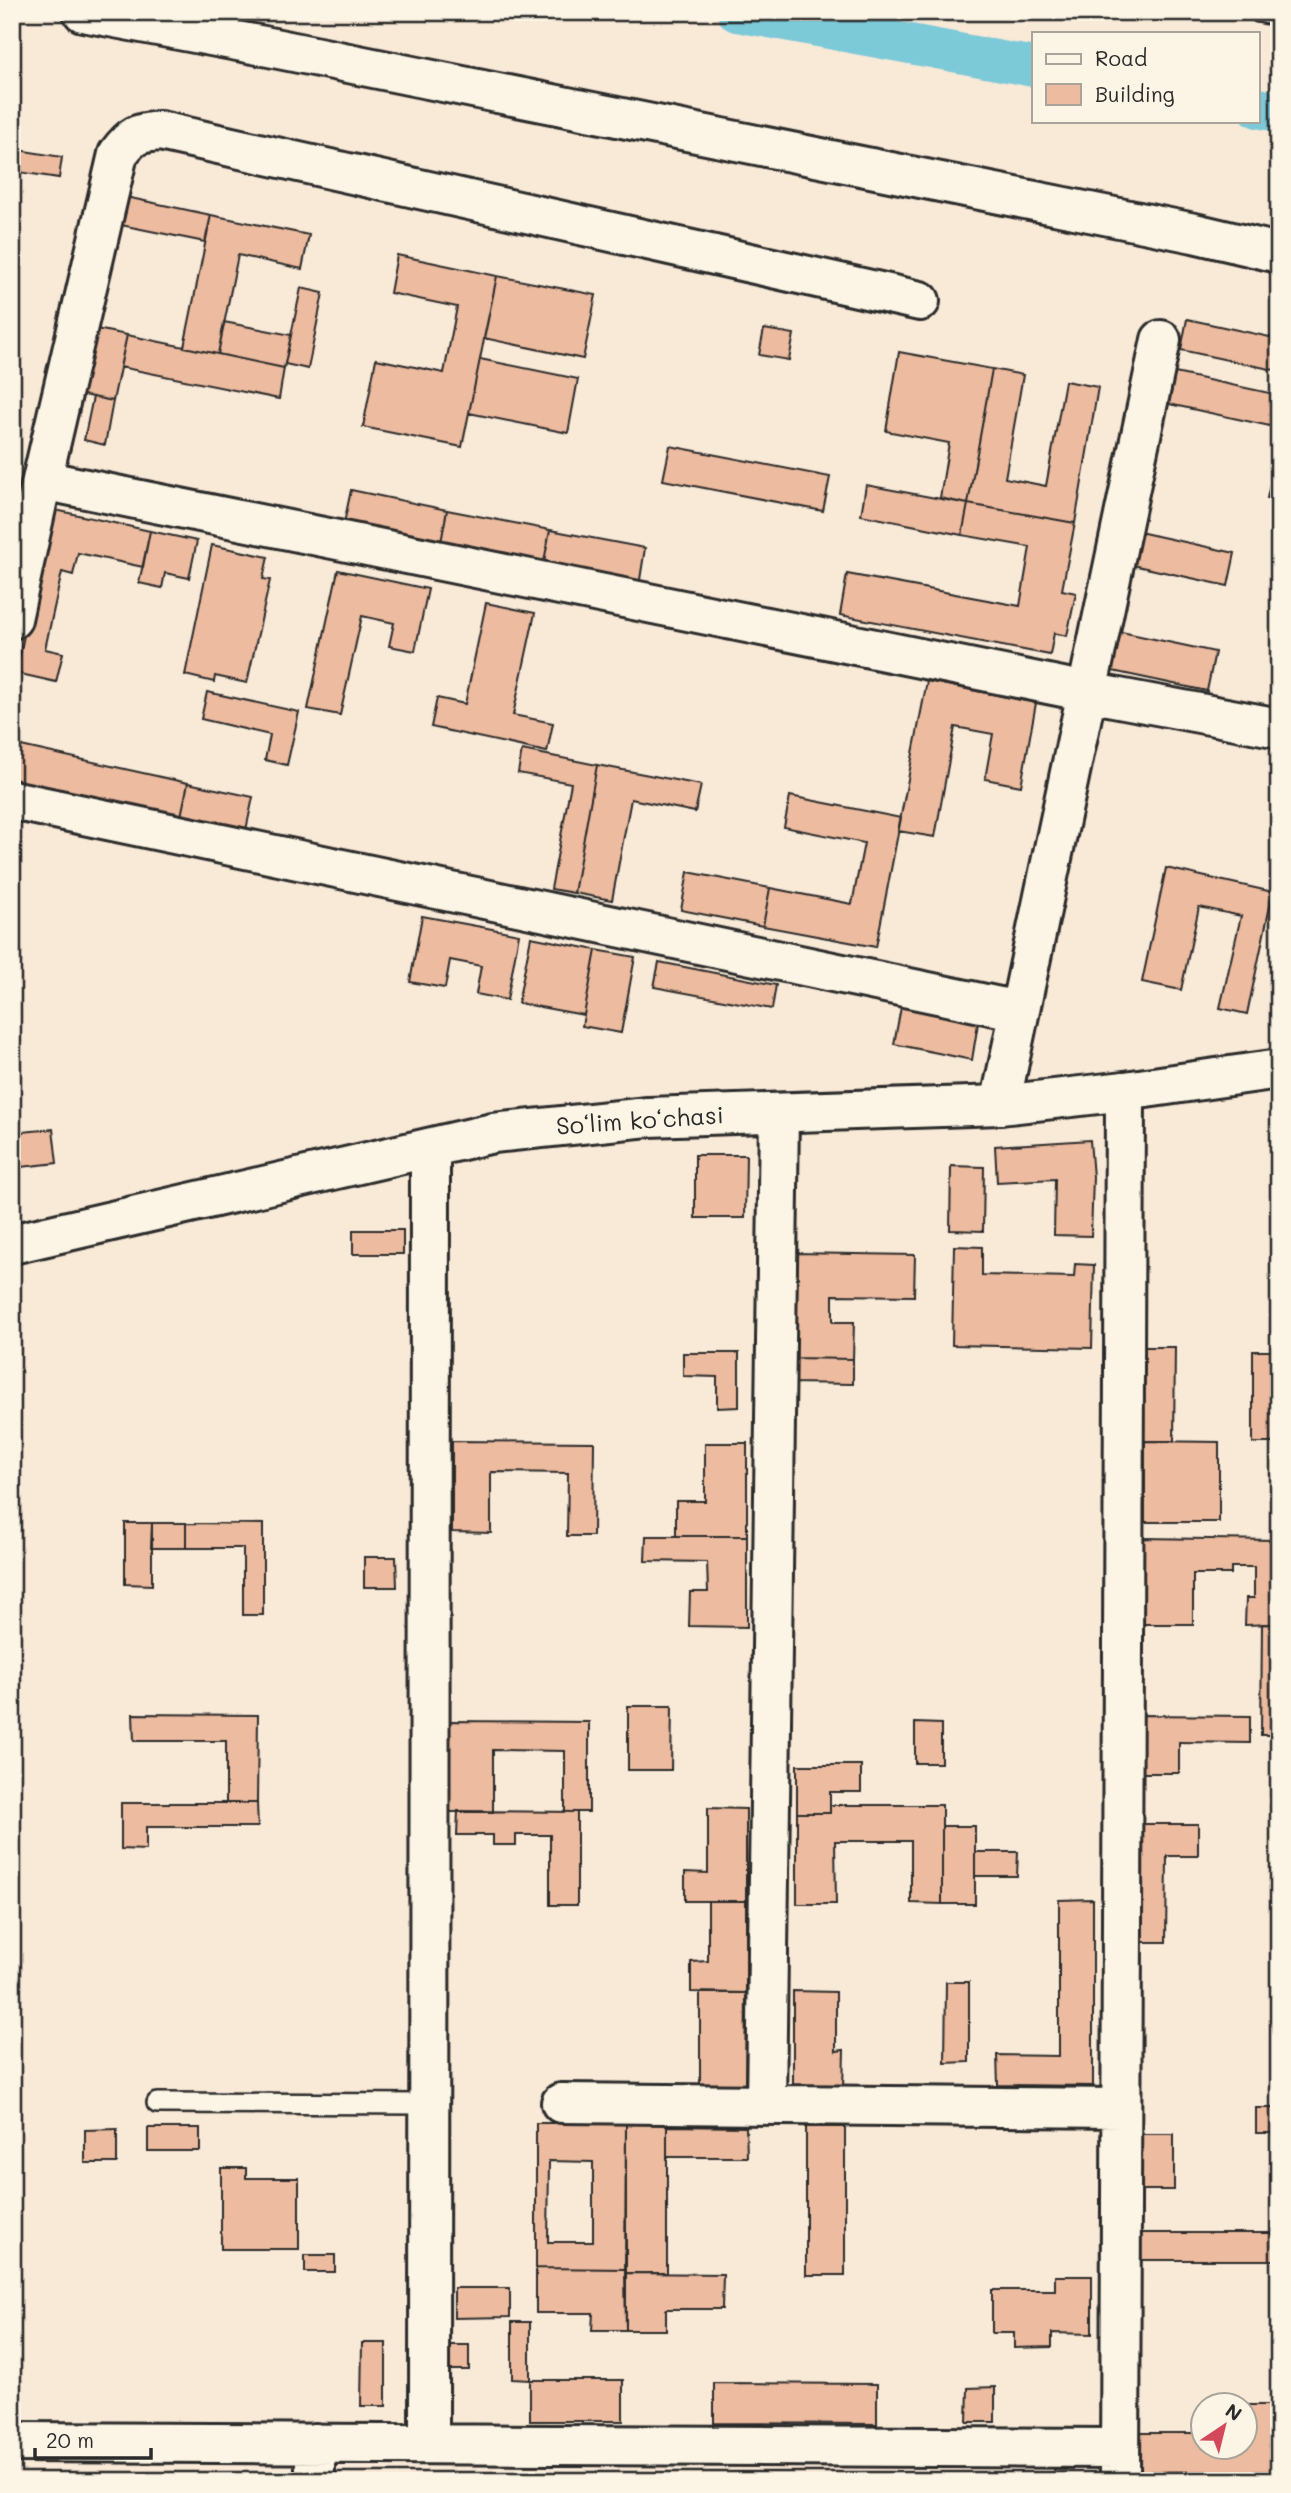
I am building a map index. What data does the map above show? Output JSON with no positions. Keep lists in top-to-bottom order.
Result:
{
  "streets": {
    "street": ["Soʻlim koʻchasi"]
  },
  "legend": ["Road", "Building"],
  "scale_bar": "20 m",
  "north": "top right"
}
